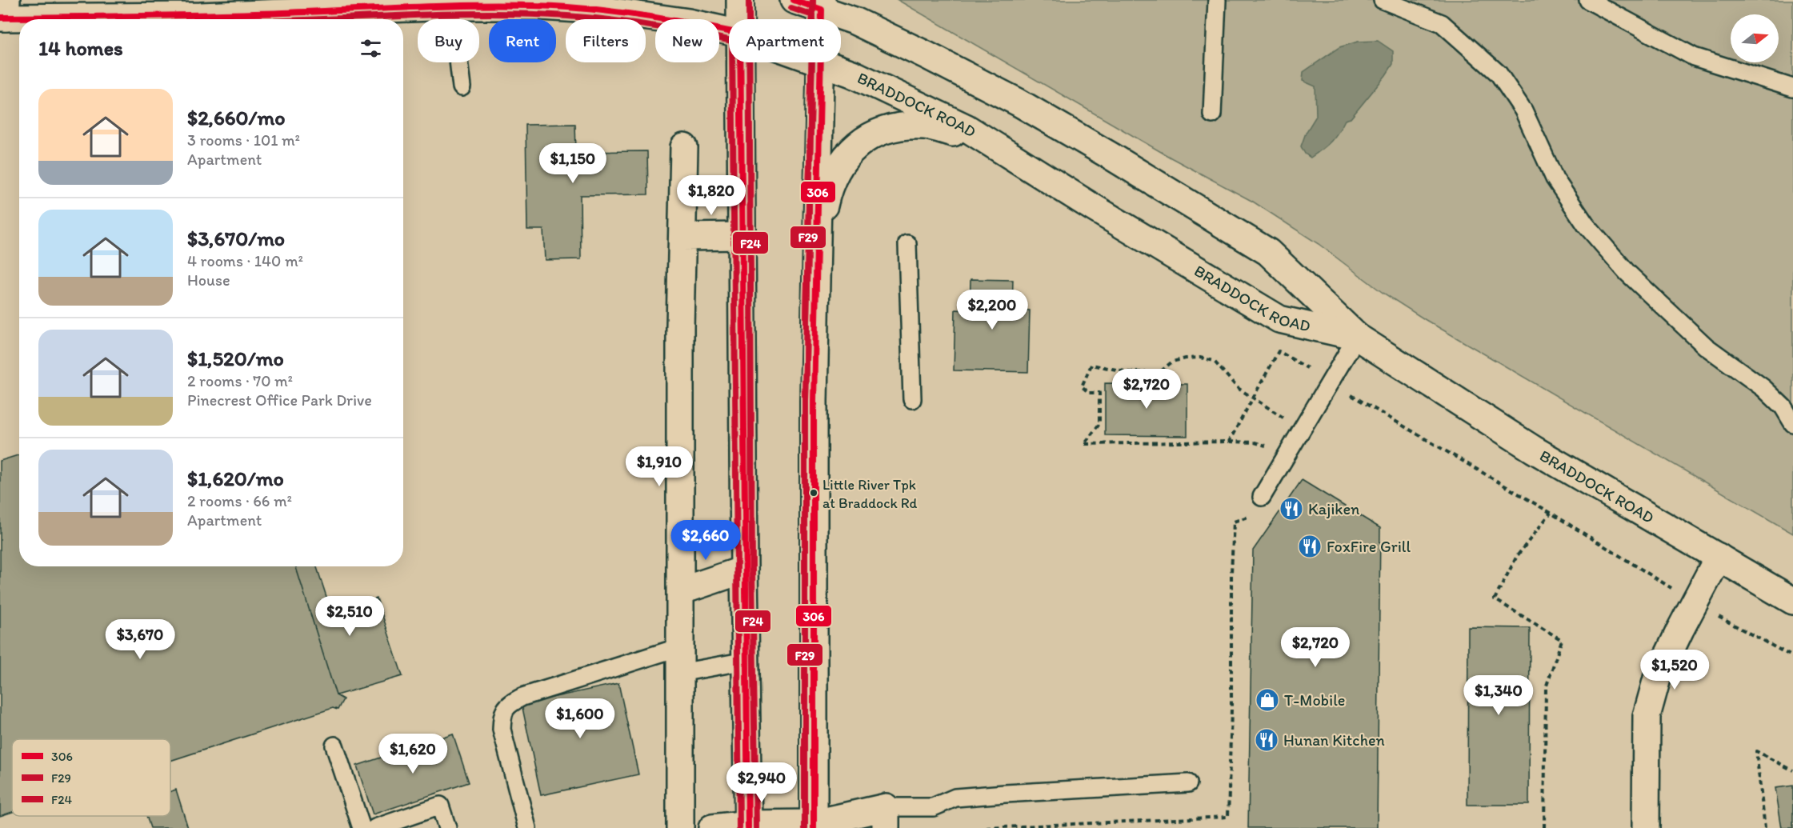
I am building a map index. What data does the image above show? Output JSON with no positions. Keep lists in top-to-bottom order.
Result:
{
  "streets": {
    "main road": ["BRADDOCK ROAD"]
  },
  "places": {
    "other": ["Little River Tpk at Braddock Rd"],
    "restaurant": ["Kajiken", "FoxFire Grill", "Hunan Kitchen"],
    "shop": ["T-Mobile"]
  },
  "lines": ["transit line 306", "transit line F24", "transit line F29"],
  "legend": ["306", "F29", "F24"],
  "north": "right",
  "page": {
    "chip": [
      "Buy",
      "Rent",
      "Filters",
      "New",
      "Apartment"
    ],
    "heading": "14 homes",
    "list": [
      {
        "name": "$2,660/mo",
        "note": "3 rooms · 101 m² · Apartment"
      },
      {
        "name": "$3,670/mo",
        "note": "4 rooms · 140 m² · House"
      },
      {
        "name": "$1,520/mo",
        "note": "2 rooms · 70 m² · Pinecrest Office Park Drive"
      },
      {
        "name": "$1,620/mo",
        "note": "2 rooms · 66 m² · Apartment"
      }
    ],
    "price": [
      "$1,150",
      "$1,820",
      "$2,200",
      "$2,720",
      "$1,910",
      "$2,660",
      "$2,510",
      "$3,670",
      "$2,720",
      "$1,520",
      "$1,340",
      "$1,600",
      "$1,620",
      "$2,940"
    ]
  }
}
